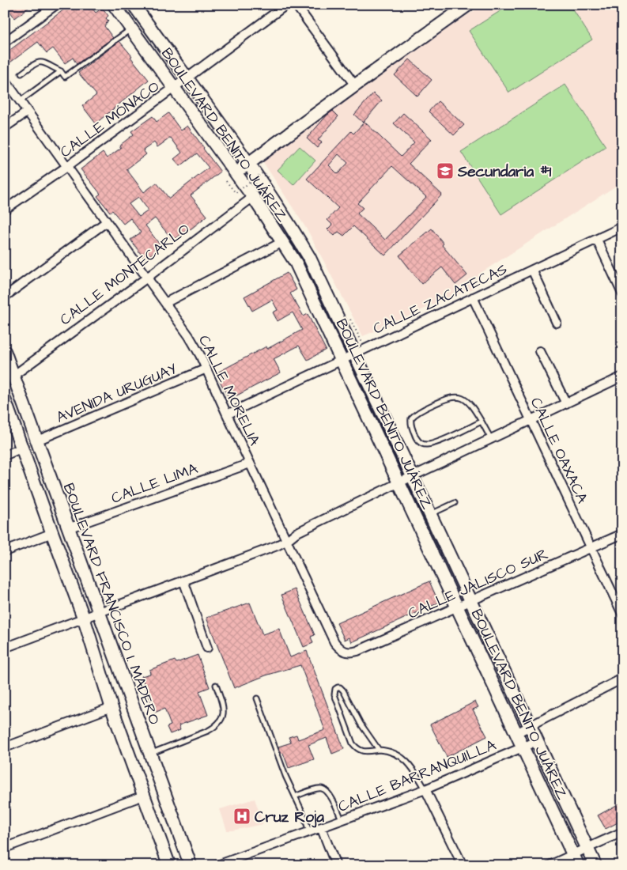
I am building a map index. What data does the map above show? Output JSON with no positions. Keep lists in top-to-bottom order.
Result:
{
  "streets": {
    "main road": ["BOULEVARD BENITO JUÁREZ", "BOULEVARD FRANCISCO I. MADERO"],
    "street": [
      "CALLE MÓNACO",
      "CALLE MONTECARLO",
      "CALLE ZACATECAS",
      "CALLE MORELIA",
      "AVENIDA URUGUAY",
      "CALLE OAXACA",
      "CALLE LIMA",
      "CALLE JALISCO SUR",
      "CALLE BARRANQUILLA"
    ]
  },
  "crossings": [
    ["CALLE MÓNACO", "BOULEVARD BENITO JUÁREZ"],
    ["CALLE MÓNACO", "CALLE MORELIA"],
    ["BOULEVARD BENITO JUÁREZ", "CALLE MONTECARLO"],
    ["BOULEVARD BENITO JUÁREZ", "CALLE ZACATECAS"],
    ["BOULEVARD BENITO JUÁREZ", "CALLE JALISCO SUR"],
    ["BOULEVARD BENITO JUÁREZ", "CALLE BARRANQUILLA"],
    ["CALLE MONTECARLO", "CALLE MORELIA"],
    ["CALLE MONTECARLO", "BOULEVARD FRANCISCO I. MADERO"],
    ["CALLE ZACATECAS", "CALLE MORELIA"],
    ["CALLE ZACATECAS", "CALLE OAXACA"],
    ["CALLE MORELIA", "AVENIDA URUGUAY"],
    ["CALLE MORELIA", "CALLE LIMA"],
    ["CALLE MORELIA", "CALLE JALISCO SUR"],
    ["AVENIDA URUGUAY", "BOULEVARD FRANCISCO I. MADERO"],
    ["CALLE OAXACA", "CALLE JALISCO SUR"],
    ["CALLE LIMA", "BOULEVARD FRANCISCO I. MADERO"]
  ],
  "places": {
    "school or university": ["Secundaria #1"],
    "hospital": ["Cruz Roja"]
  }
}
